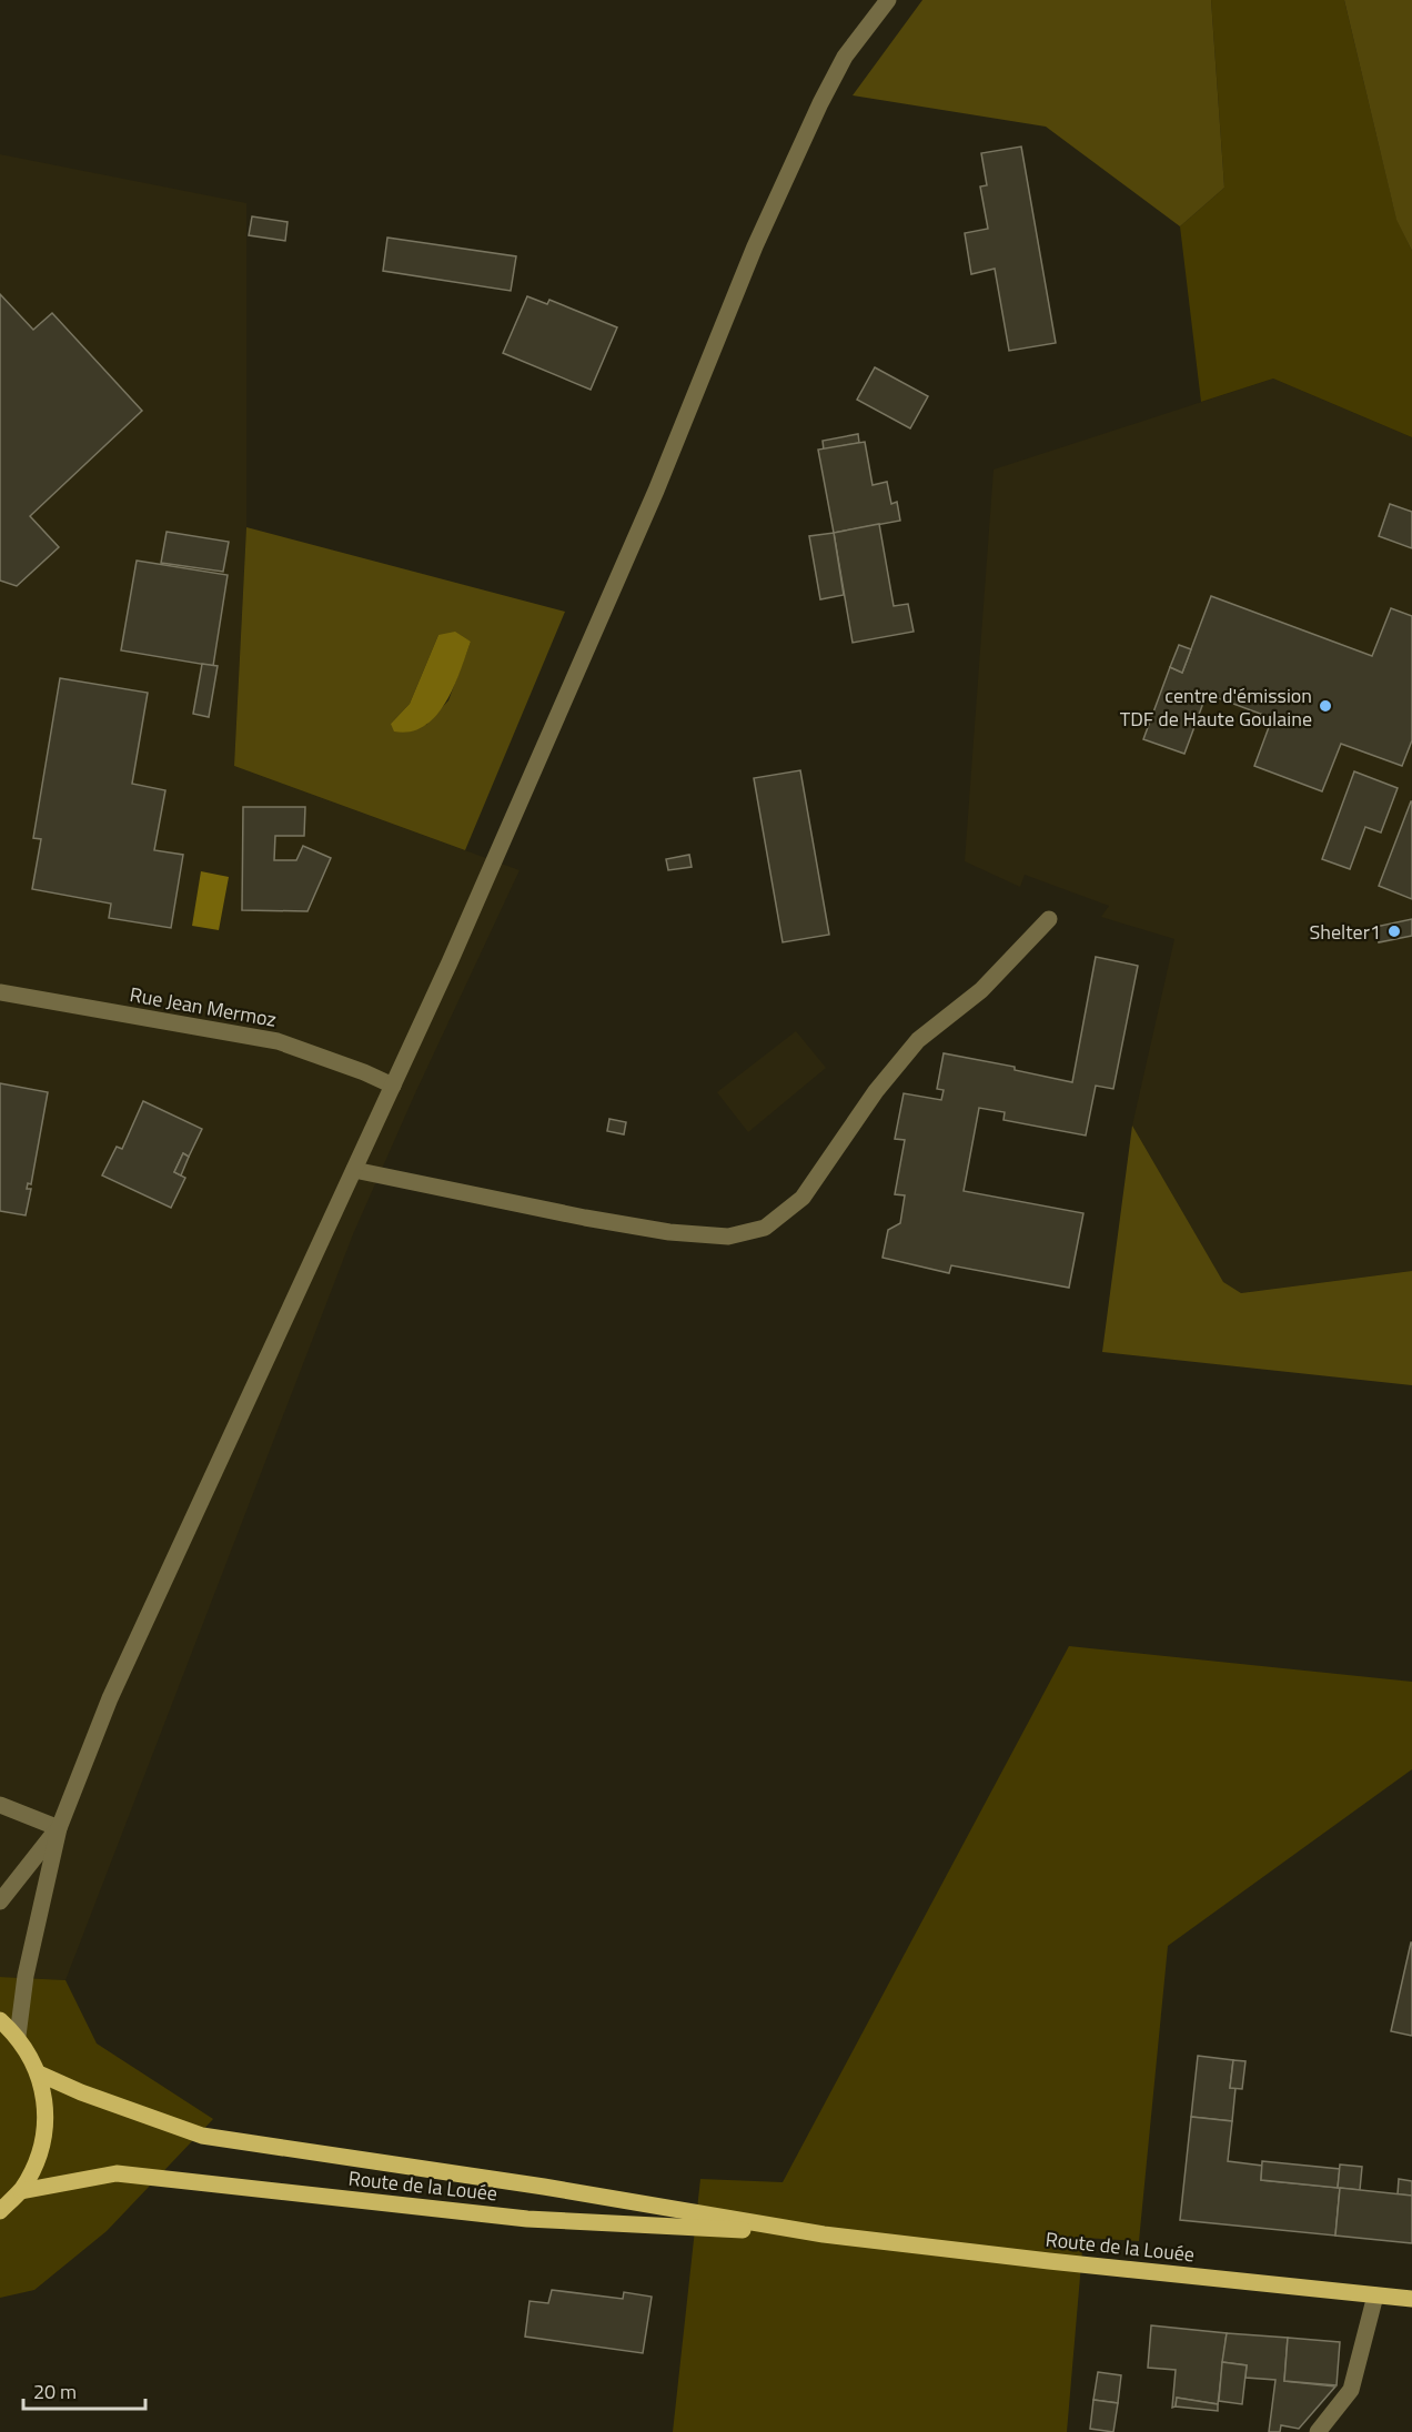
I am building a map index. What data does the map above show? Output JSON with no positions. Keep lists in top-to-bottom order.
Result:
{
  "streets": {
    "main road": ["Route de la Louée"],
    "street": ["Rue Jean Mermoz"]
  },
  "places": ["centre d'émission TDF de Haute Goulaine", "Shelter1"],
  "scale_bar": "20 m"
}
